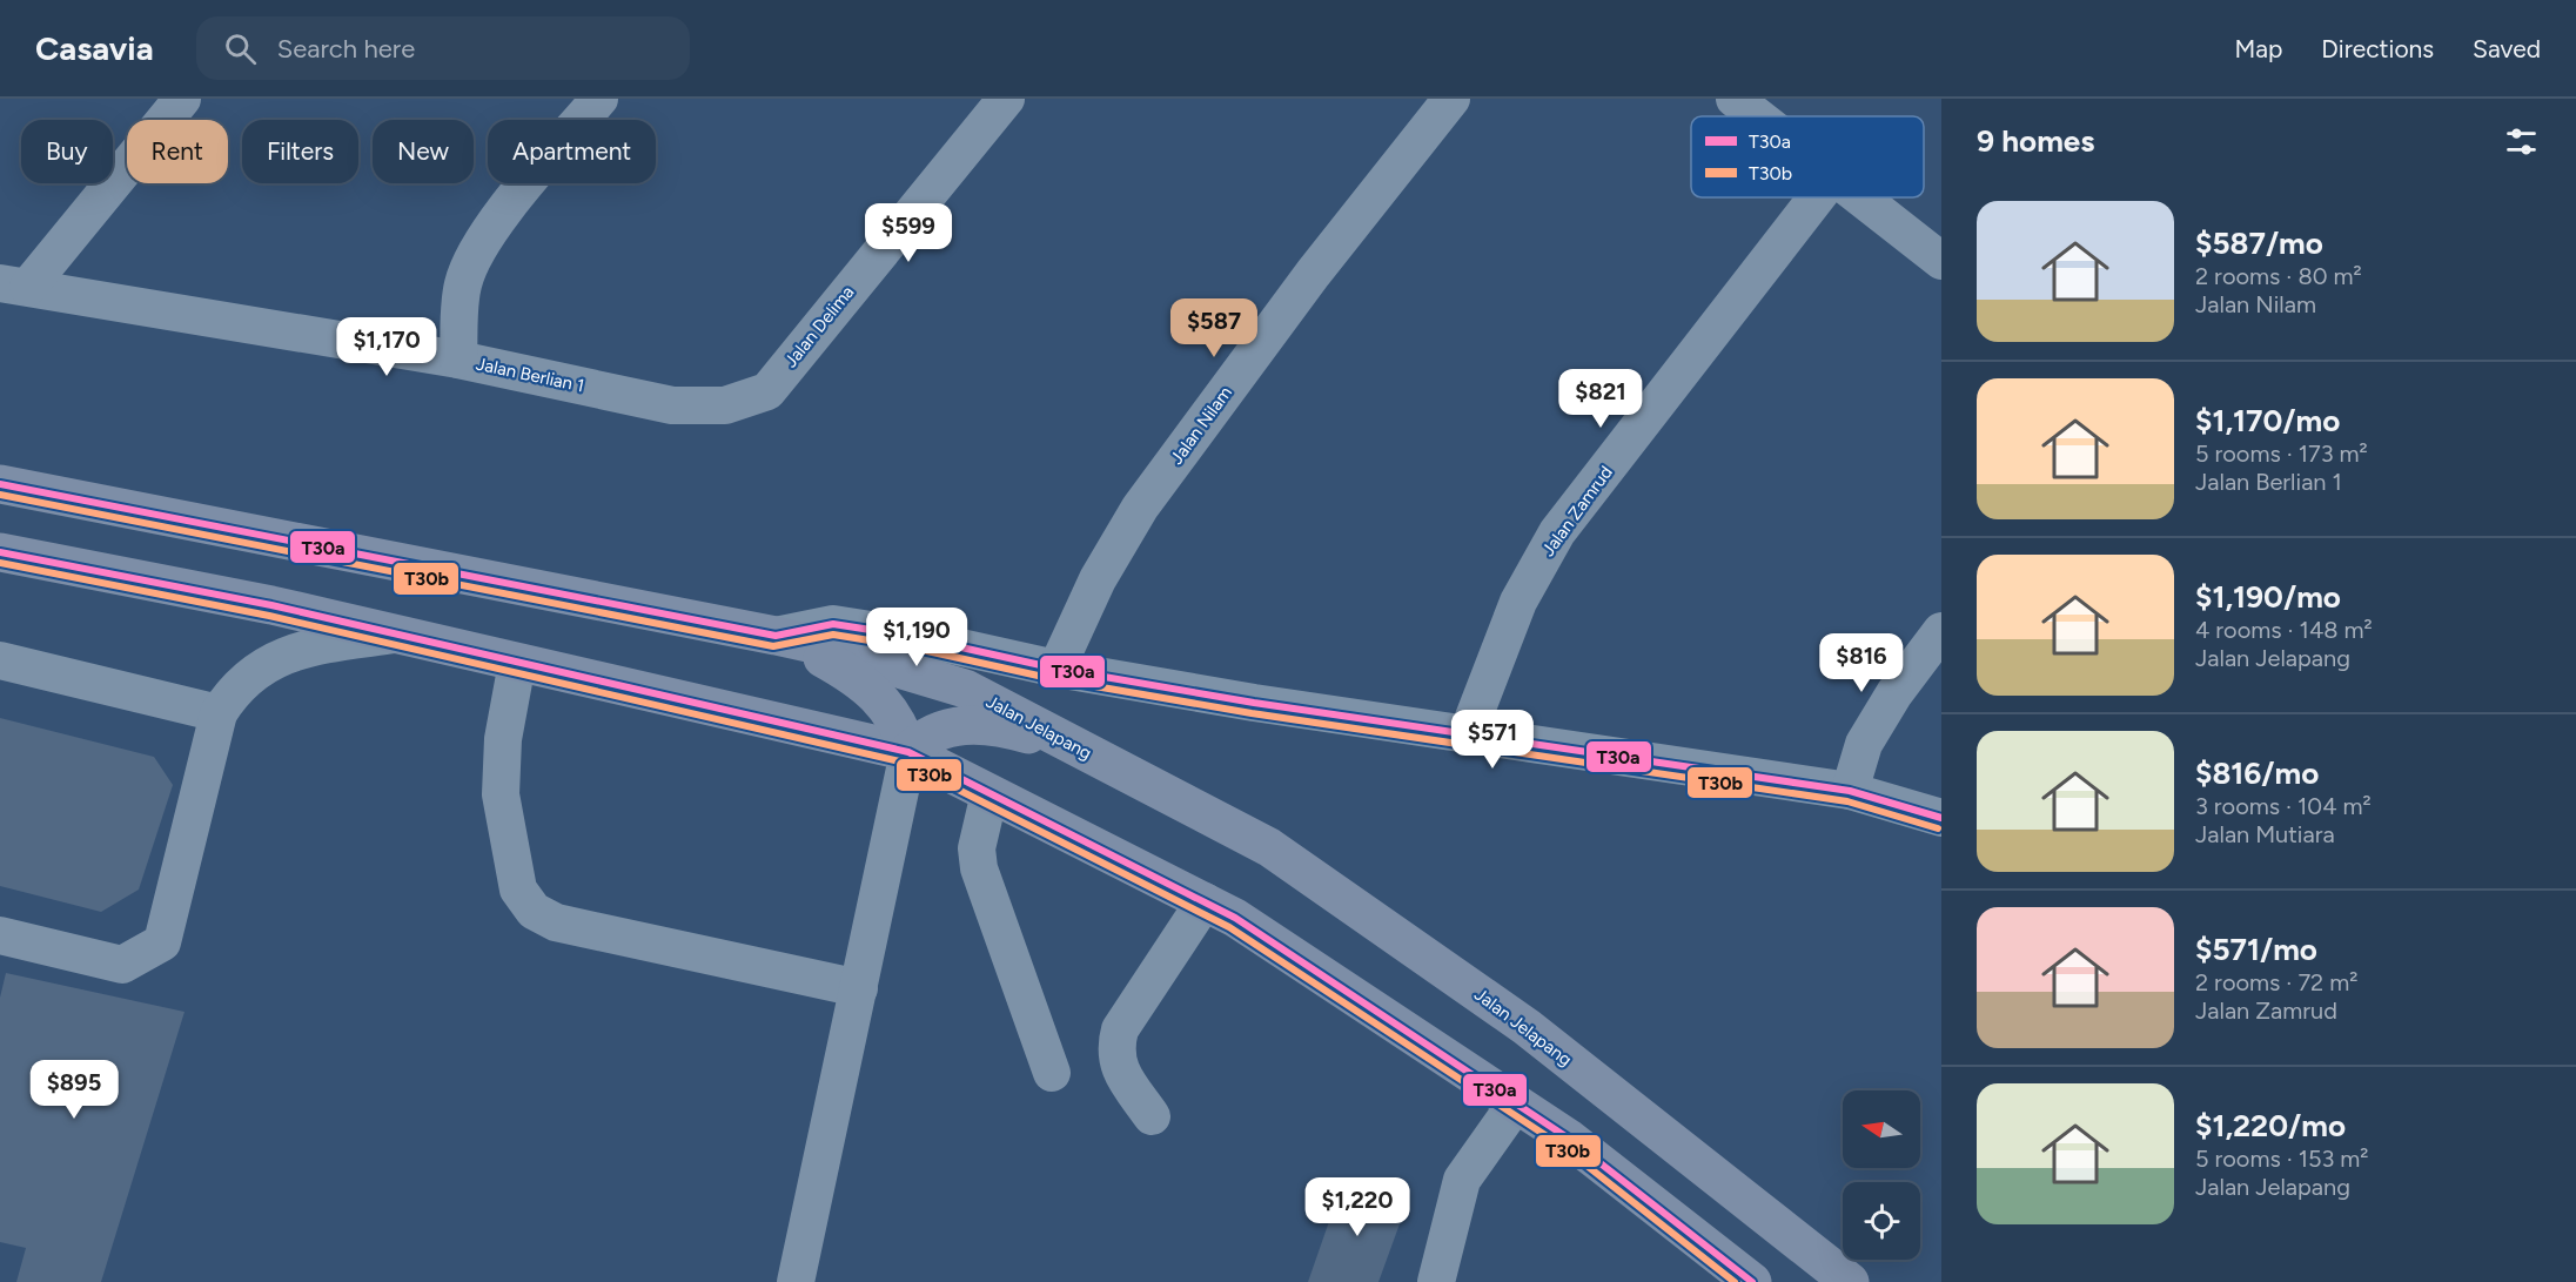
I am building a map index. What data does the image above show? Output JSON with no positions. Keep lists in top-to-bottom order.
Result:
{
  "streets": {
    "main road": ["Jalan Jelapang"],
    "street": [
      "Jalan Delima",
      "Jalan Berlian 1",
      "Jalan Nilam",
      "Jalan Zamrud"
    ]
  },
  "crossings": [
    ["Jalan Delima", "Jalan Berlian 1"]
  ],
  "lines": ["transit line T30a", "transit line T30b"],
  "legend": ["T30a", "T30b"],
  "north": "left",
  "page": {
    "header": "Casavia",
    "search": "Search here",
    "nav": ["Map", "Directions", "Saved"],
    "heading": "9 homes",
    "chip": [
      "Buy",
      "Rent",
      "Filters",
      "New",
      "Apartment"
    ],
    "list": [
      {
        "name": "$587/mo",
        "note": "2 rooms · 80 m² · Jalan Nilam"
      },
      {
        "name": "$1,170/mo",
        "note": "5 rooms · 173 m² · Jalan Berlian 1"
      },
      {
        "name": "$1,190/mo",
        "note": "4 rooms · 148 m² · Jalan Jelapang"
      },
      {
        "name": "$816/mo",
        "note": "3 rooms · 104 m² · Jalan Mutiara"
      },
      {
        "name": "$571/mo",
        "note": "2 rooms · 72 m² · Jalan Zamrud"
      },
      {
        "name": "$1,220/mo",
        "note": "5 rooms · 153 m² · Jalan Jelapang"
      }
    ],
    "price": [
      "$599",
      "$587",
      "$1,170",
      "$821",
      "$1,190",
      "$816",
      "$571",
      "$895",
      "$1,220"
    ]
  }
}
